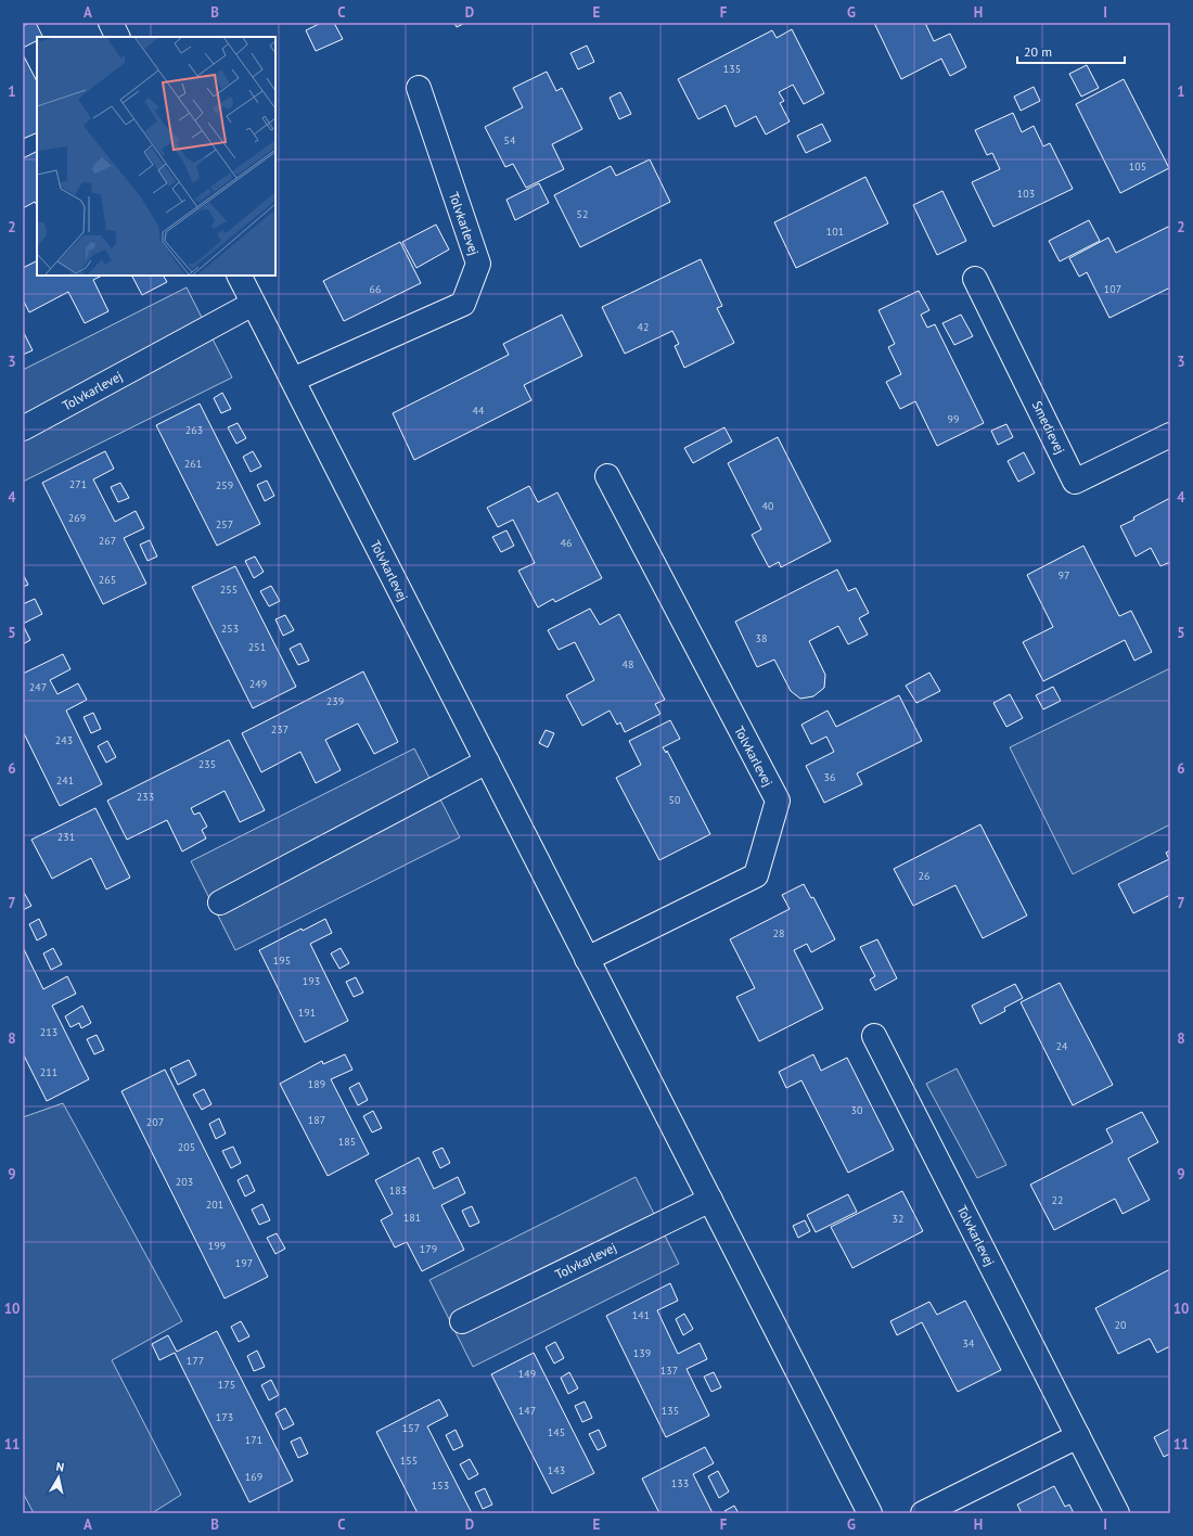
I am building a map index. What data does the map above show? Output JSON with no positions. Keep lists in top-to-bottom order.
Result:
{
  "streets": {
    "street": ["Tolvkarlevej", "Smedievej"]
  },
  "house_numbers": [
    "135",
    "54",
    "105",
    "103",
    "52",
    "101",
    "66",
    "107",
    "42",
    "44",
    "99",
    "263",
    "261",
    "271",
    "259",
    "40",
    "269",
    "257",
    "267",
    "46",
    "97",
    "265",
    "255",
    "253",
    "38",
    "251",
    "48",
    "249",
    "247",
    "239",
    "237",
    "243",
    "235",
    "36",
    "241",
    "233",
    "50",
    "231",
    "26",
    "28",
    "195",
    "193",
    "191",
    "213",
    "24",
    "211",
    "189",
    "30",
    "187",
    "207",
    "185",
    "205",
    "203",
    "183",
    "22",
    "201",
    "181",
    "32",
    "199",
    "179",
    "197",
    "141",
    "20",
    "34",
    "139",
    "177",
    "137",
    "149",
    "175",
    "147",
    "135",
    "173",
    "157",
    "145",
    "171",
    "155",
    "143",
    "169",
    "133",
    "153"
  ],
  "scale_bar": "20 m",
  "north": "top",
  "grid": {
    "columns": [
      "A",
      "B",
      "C",
      "D",
      "E",
      "F",
      "G",
      "H",
      "I"
    ],
    "rows": [
      "1",
      "2",
      "3",
      "4",
      "5",
      "6",
      "7",
      "8",
      "9",
      "10",
      "11"
    ]
  }
}
